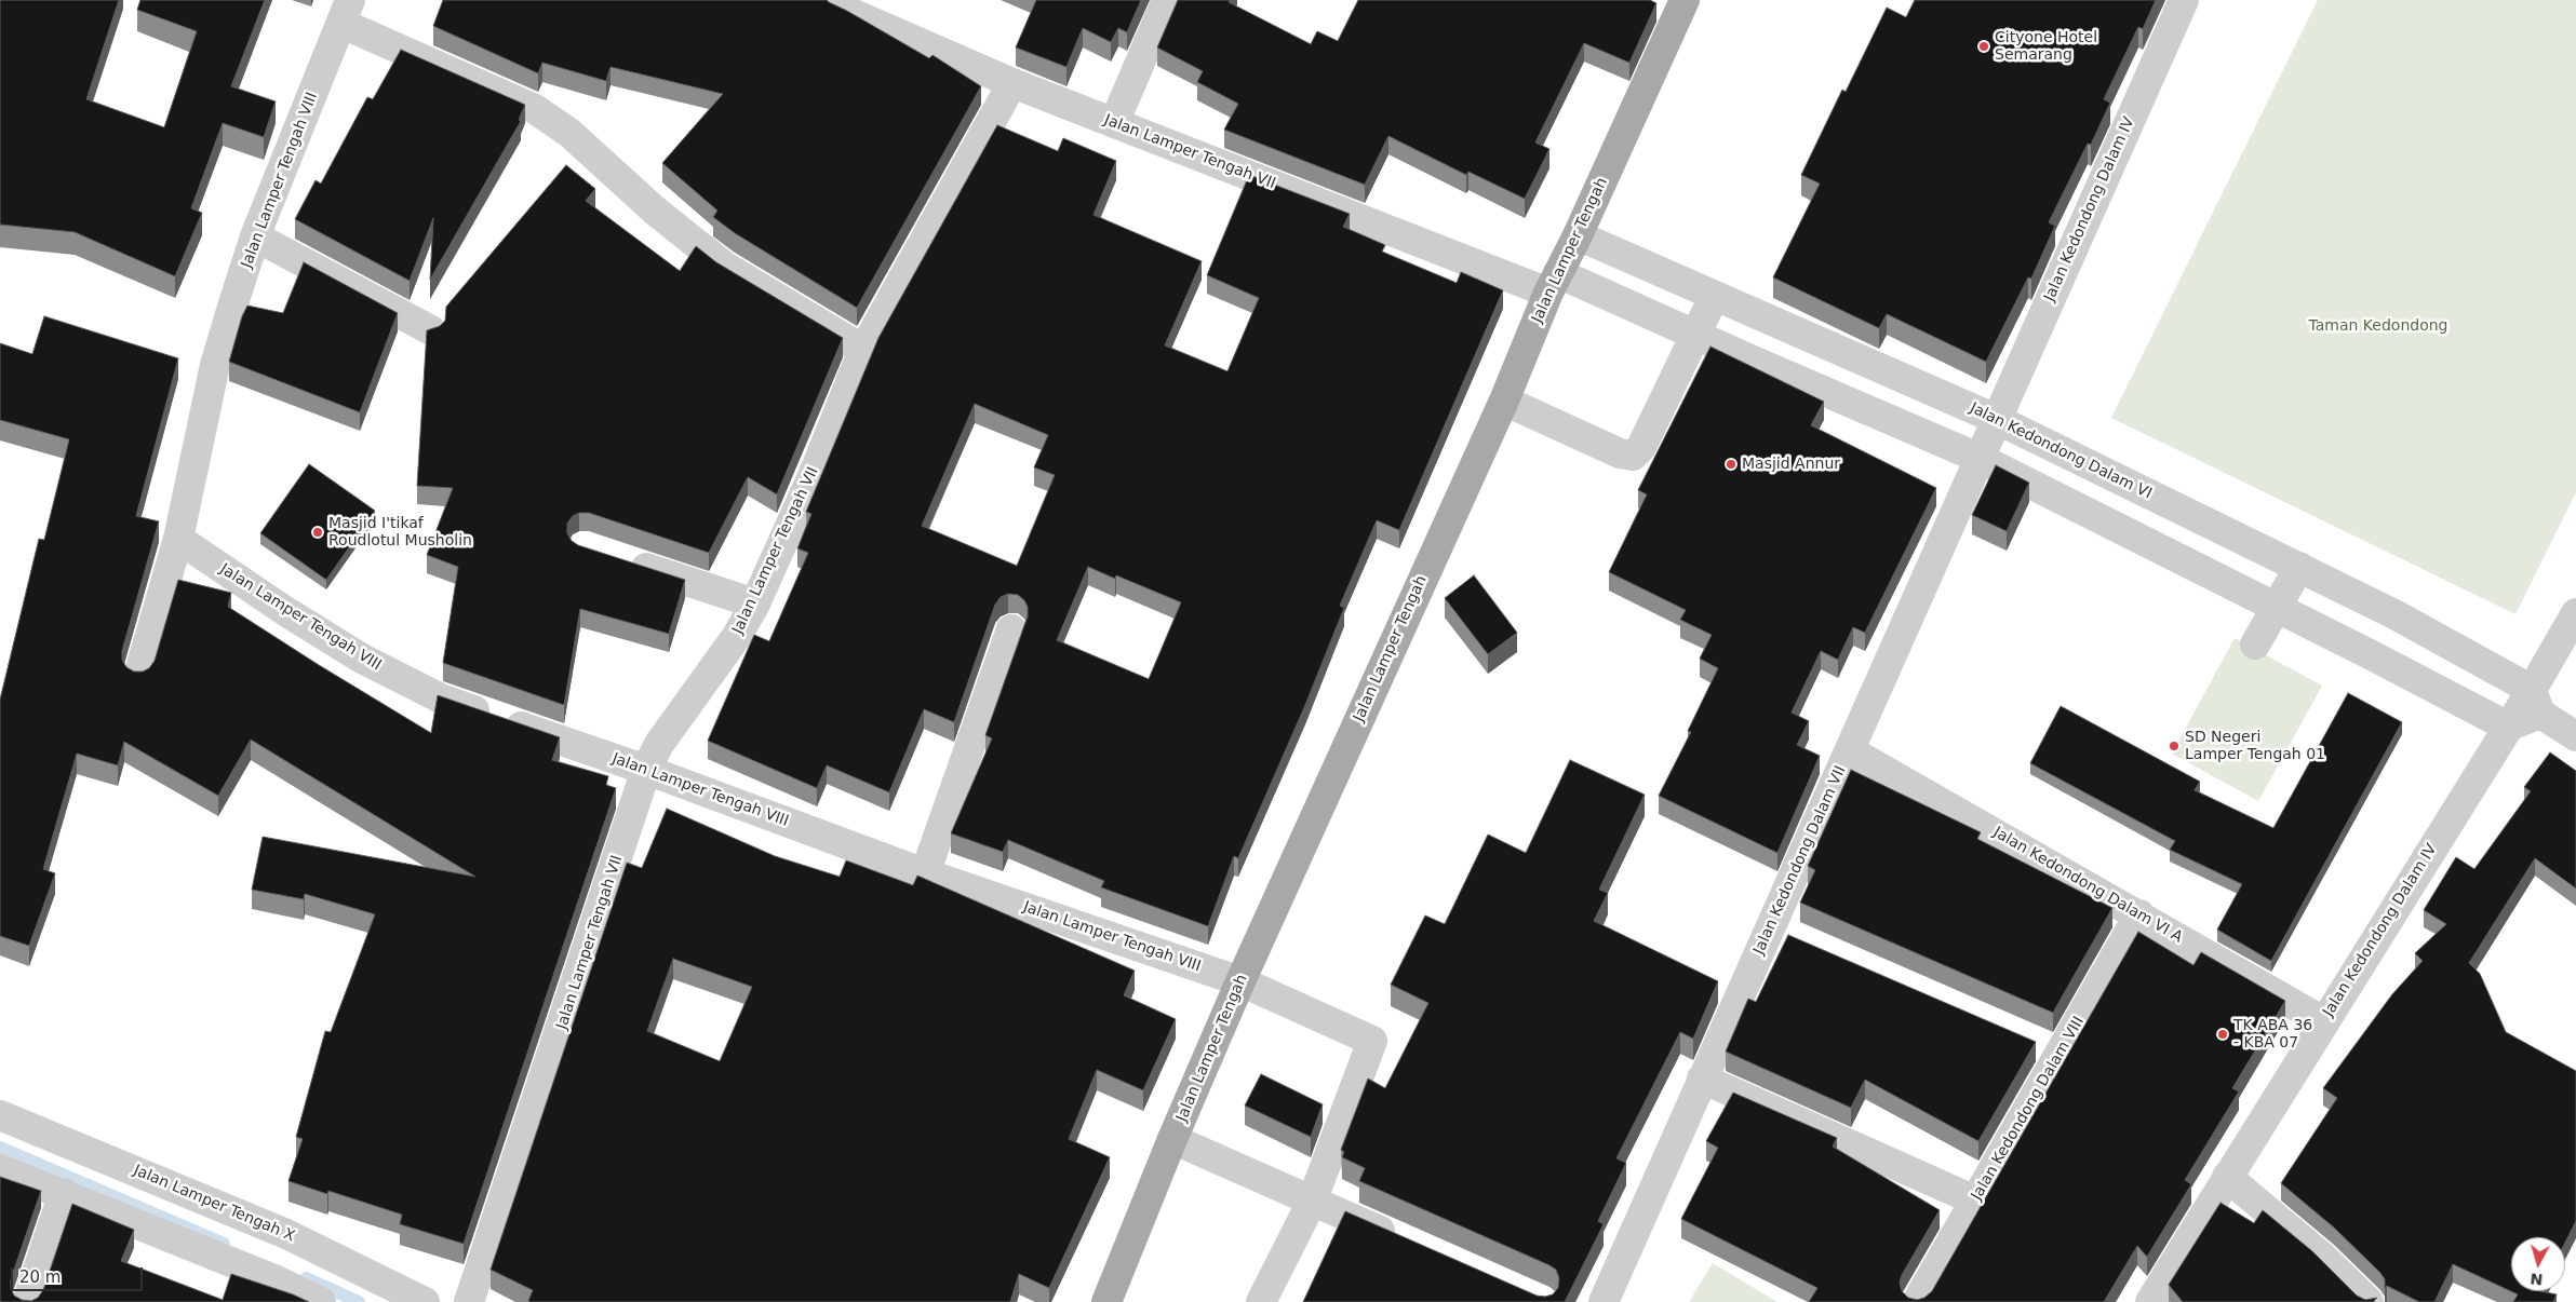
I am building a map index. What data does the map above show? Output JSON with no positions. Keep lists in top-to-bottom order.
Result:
{
  "streets": {
    "main road": ["Jalan Lamper Tengah"],
    "street": [
      "Jalan Lamper Tengah VII",
      "Jalan Lamper Tengah VIII",
      "Jalan Kedondong Dalam IV",
      "Jalan Kedondong Dalam VI",
      "Jalan Kedondong Dalam VII",
      "Jalan Kedondong Dalam VI A",
      "Jalan Kedondong Dalam VIII",
      "Jalan Lamper Tengah X"
    ]
  },
  "crossings": [
    ["Jalan Lamper Tengah VII", "Jalan Lamper Tengah VIII"],
    ["Jalan Lamper Tengah VII", "Jalan Lamper Tengah"],
    ["Jalan Lamper Tengah VIII", "Jalan Lamper Tengah"],
    ["Jalan Kedondong Dalam IV", "Jalan Kedondong Dalam VI"],
    ["Jalan Kedondong Dalam IV", "Jalan Kedondong Dalam VII"],
    ["Jalan Kedondong Dalam IV", "Jalan Kedondong Dalam VI A"],
    ["Jalan Lamper Tengah", "Jalan Kedondong Dalam VI"],
    ["Jalan Kedondong Dalam VI", "Jalan Kedondong Dalam VII"],
    ["Jalan Kedondong Dalam VII", "Jalan Kedondong Dalam VI A"],
    ["Jalan Kedondong Dalam VI A", "Jalan Kedondong Dalam VIII"]
  ],
  "parks": ["Taman Kedondong"],
  "places": [
    "Cityone Hotel Semarang",
    "Masjid Annur",
    "Masjid I'tikaf Roudlotul Musholin",
    "SD Negeri Lamper Tengah 01",
    "TK ABA 36 - KBA 07"
  ],
  "scale_bar": "20 m",
  "north": "bottom"
}
